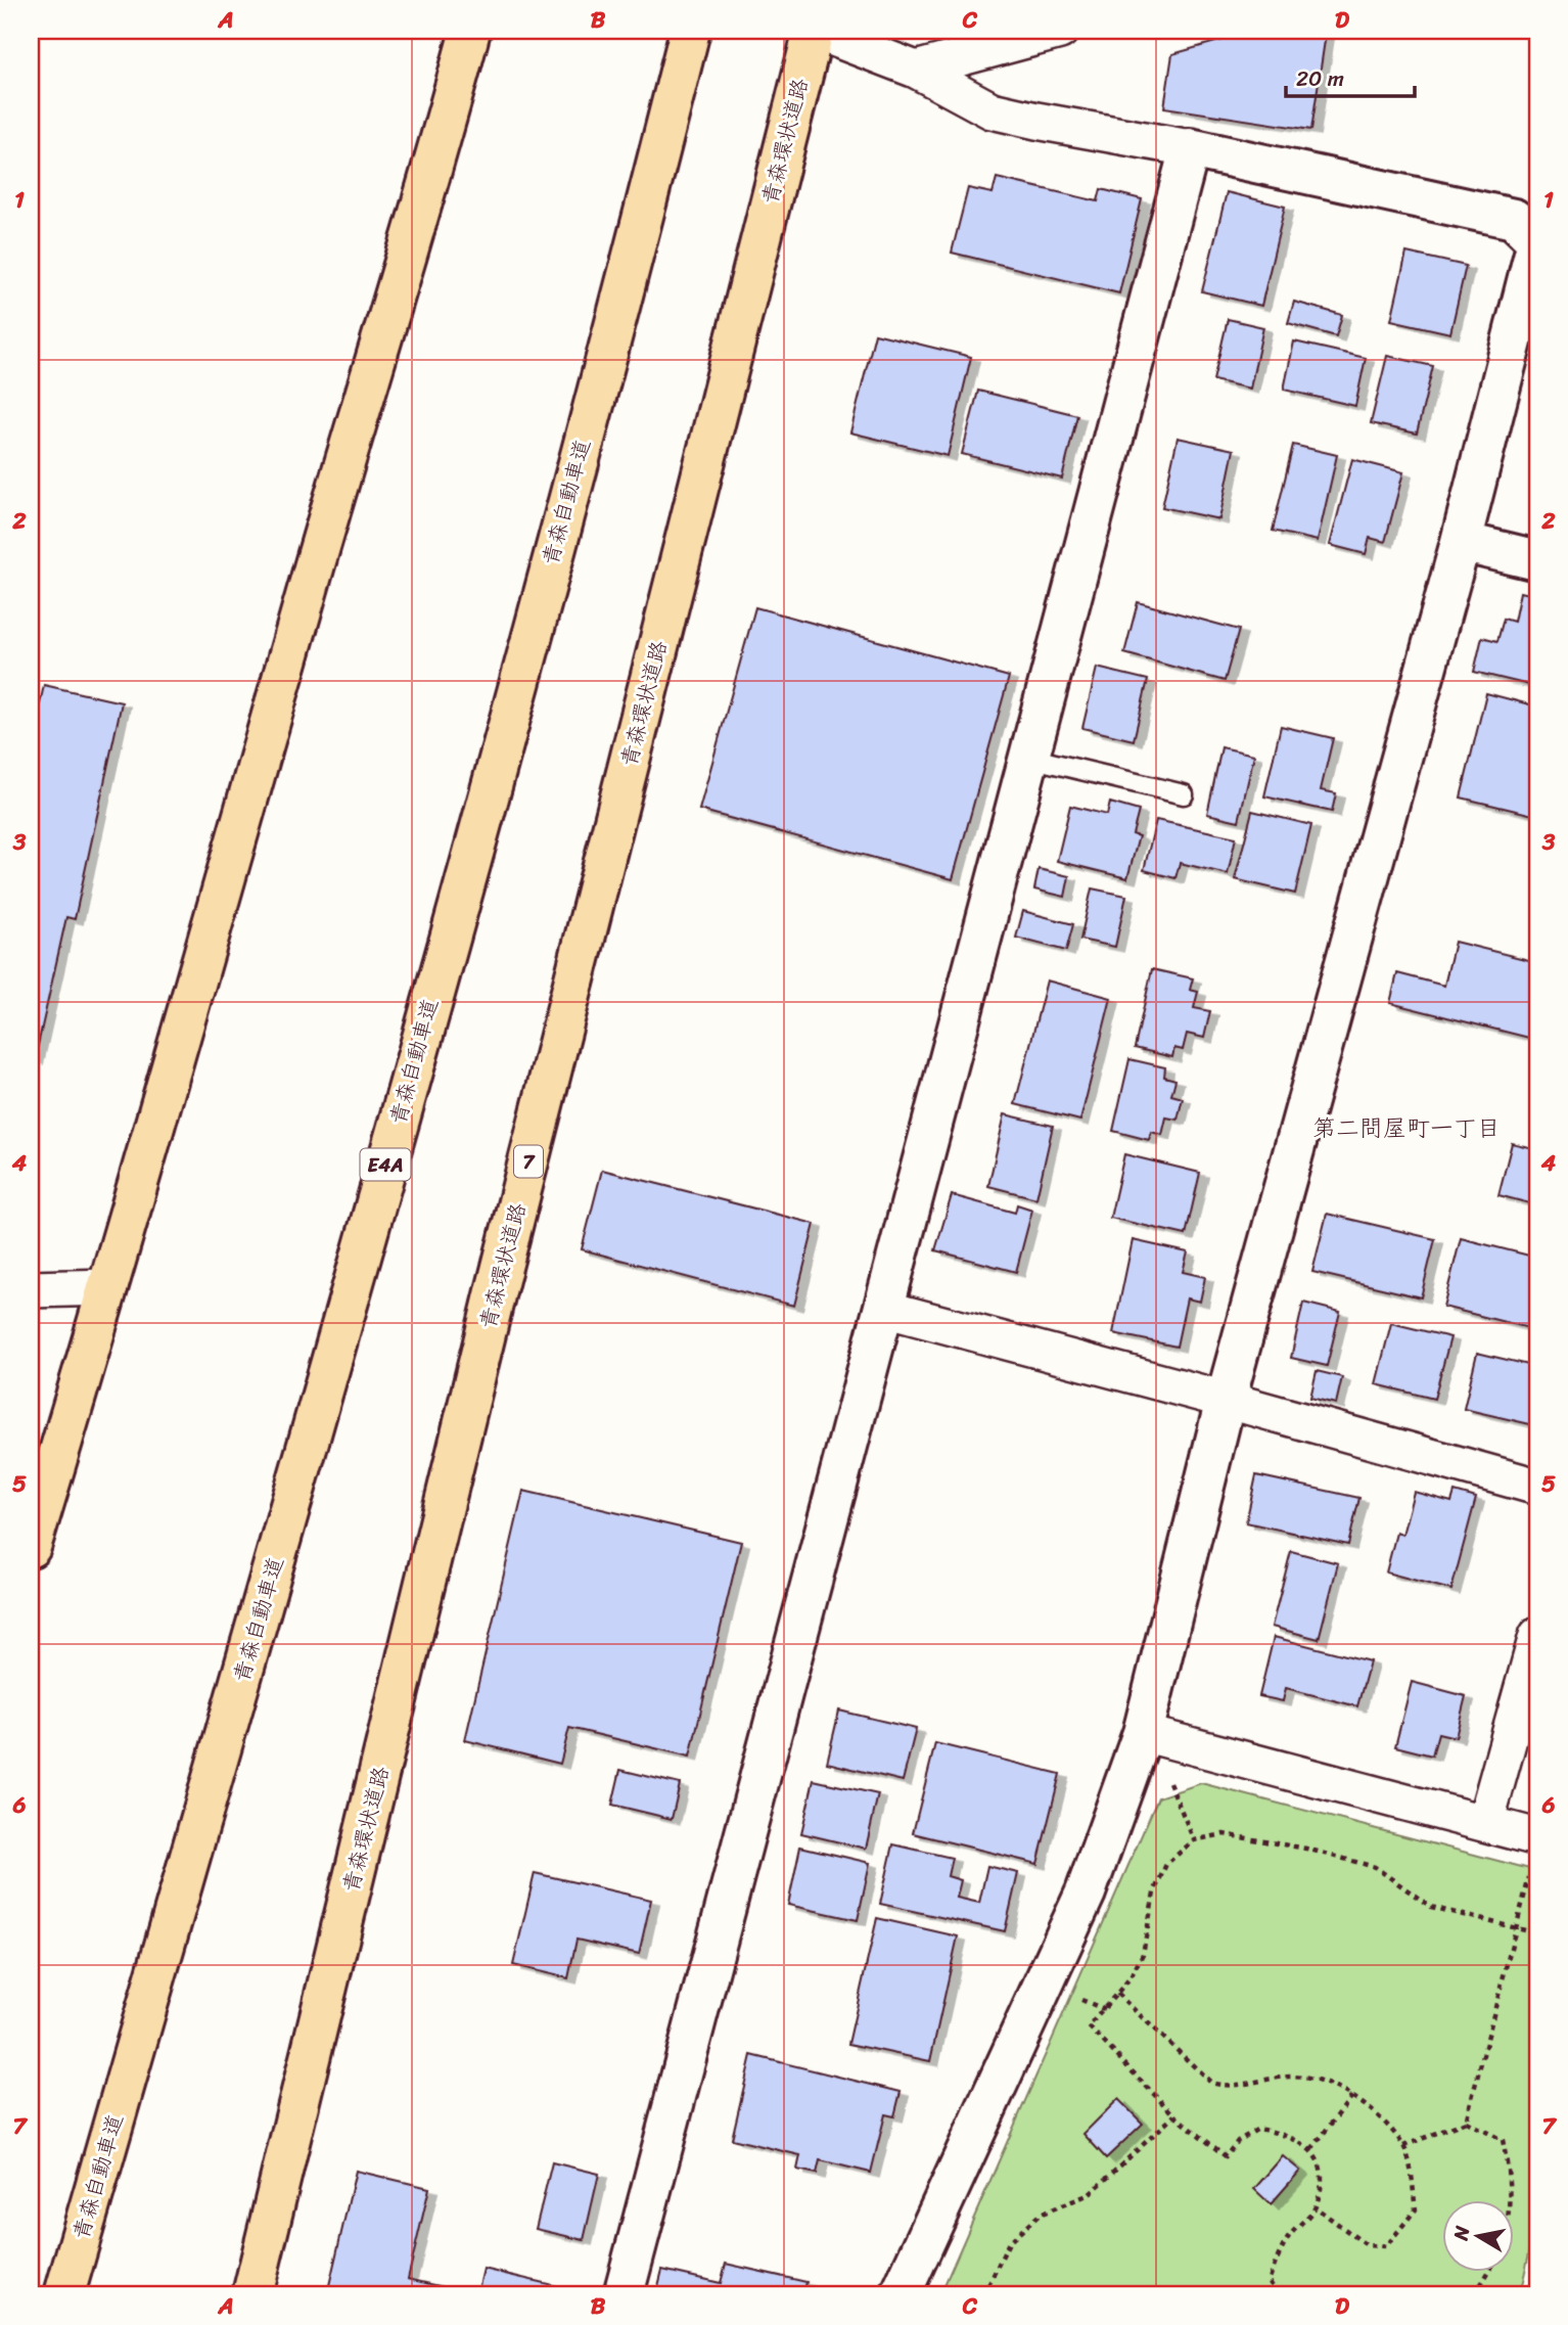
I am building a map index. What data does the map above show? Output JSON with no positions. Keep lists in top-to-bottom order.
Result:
{
  "streets": {
    "highway": [
      "青森環状道路",
      "青森自動車道",
      "7",
      "E4A"
    ]
  },
  "districts": ["第二問屋町一丁目"],
  "scale_bar": "20 m",
  "north": "left",
  "grid": {
    "columns": [
      "A",
      "B",
      "C",
      "D"
    ],
    "rows": [
      "1",
      "2",
      "3",
      "4",
      "5",
      "6",
      "7"
    ]
  }
}
